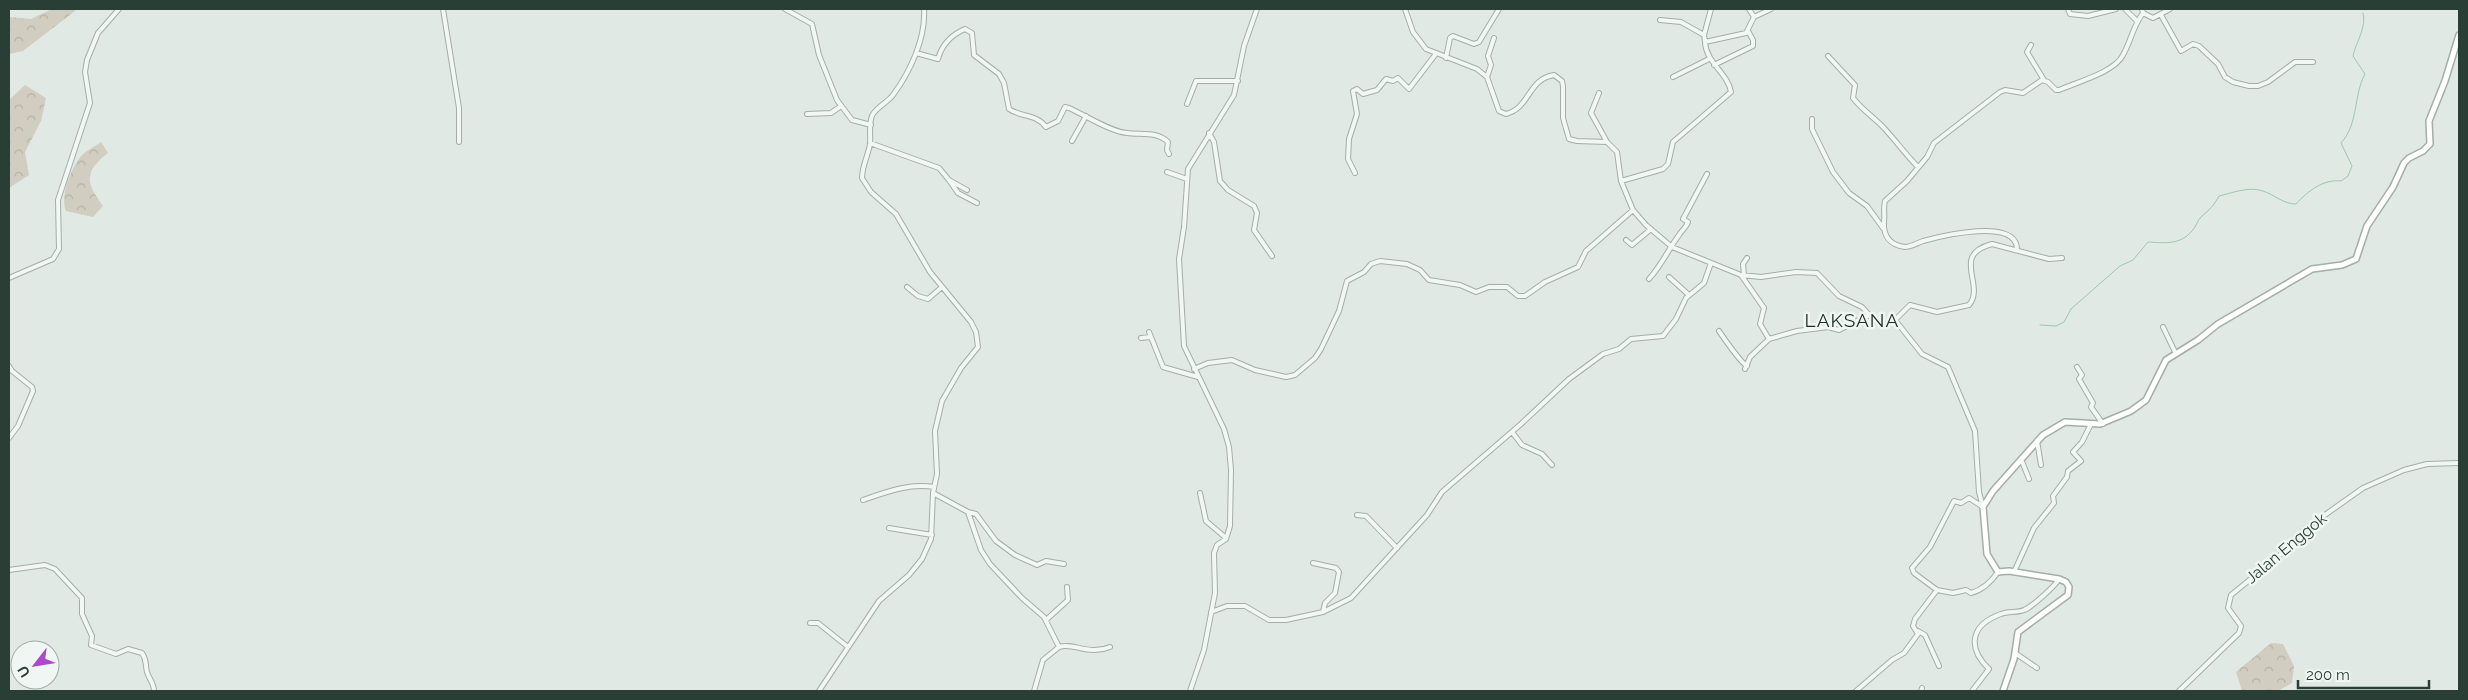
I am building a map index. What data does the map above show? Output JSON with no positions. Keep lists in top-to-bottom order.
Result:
{
  "streets": {
    "street": ["Jalan Enggok"]
  },
  "districts": ["LAKSANA"],
  "scale_bar": "200 m",
  "north": "bottom left"
}
